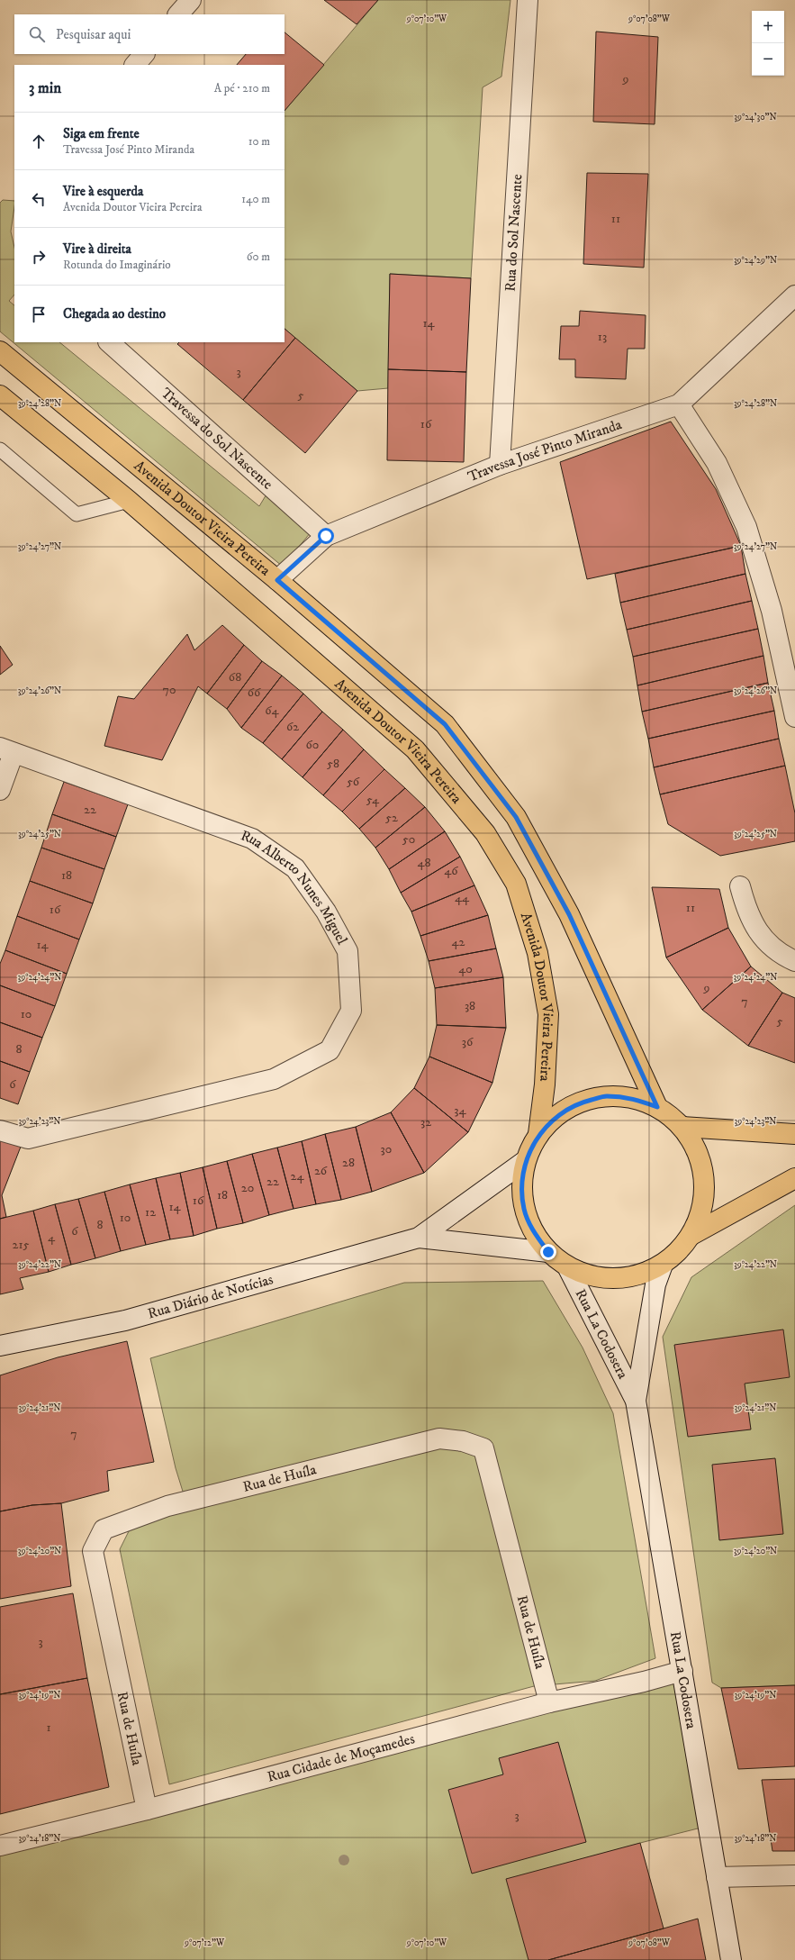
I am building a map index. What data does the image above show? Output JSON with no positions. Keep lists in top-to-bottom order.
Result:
{
  "streets": {
    "main road": ["Avenida Doutor Vieira Pereira"],
    "street": [
      "Rua do Sol Nascente",
      "Travessa do Sol Nascente",
      "Travessa José Pinto Miranda",
      "Rua Alberto Nunes Miguel",
      "Rua Diário de Notícias",
      "Rua La Codosera",
      "Rua de Huíla",
      "Rua Cidade de Moçamedes"
    ]
  },
  "crossings": [
    ["Rua do Sol Nascente", "Travessa José Pinto Miranda"],
    ["Travessa do Sol Nascente", "Travessa José Pinto Miranda"],
    ["Travessa José Pinto Miranda", "Avenida Doutor Vieira Pereira"],
    ["Rua La Codosera", "Rua Cidade de Moçamedes"],
    ["Rua de Huíla", "Rua Cidade de Moçamedes"]
  ],
  "house_numbers": [
    "9",
    "11",
    "14",
    "13",
    "3",
    "5",
    "16",
    "68",
    "70",
    "66",
    "64",
    "62",
    "60",
    "58",
    "56",
    "54",
    "22",
    "52",
    "50",
    "48",
    "46",
    "18",
    "44",
    "11",
    "16",
    "42",
    "14",
    "40",
    "9",
    "7",
    "38",
    "10",
    "5",
    "36",
    "8",
    "6",
    "34",
    "32",
    "30",
    "28",
    "26",
    "24",
    "22",
    "20",
    "18",
    "16",
    "14",
    "12",
    "10",
    "8",
    "6",
    "4",
    "215",
    "7",
    "3",
    "1",
    "3"
  ],
  "page": {
    "map_buttons": ["+", "−"],
    "search": "Pesquisar aqui",
    "heading": ["3 min", "A pé · 210 m"],
    "list": [
      ["Siga em frente", "Travessa José Pinto Miranda", "10 m"],
      ["Vire à esquerda", "Avenida Doutor Vieira Pereira", "140 m"],
      ["Vire à direita", "Rotunda do Imaginário", "60 m"],
      "Chegada ao destino"
    ]
  },
  "coordinates": [
    "9°07'10\"W",
    "9°07'08\"W",
    "39°24'30\"N",
    "39°24'29\"N",
    "39°24'28\"N",
    "39°24'27\"N",
    "39°24'26\"N",
    "39°24'25\"N",
    "39°24'24\"N",
    "39°24'23\"N",
    "39°24'22\"N",
    "39°24'21\"N",
    "39°24'20\"N",
    "39°24'19\"N",
    "39°24'18\"N",
    "9°07'12\"W"
  ]
}
